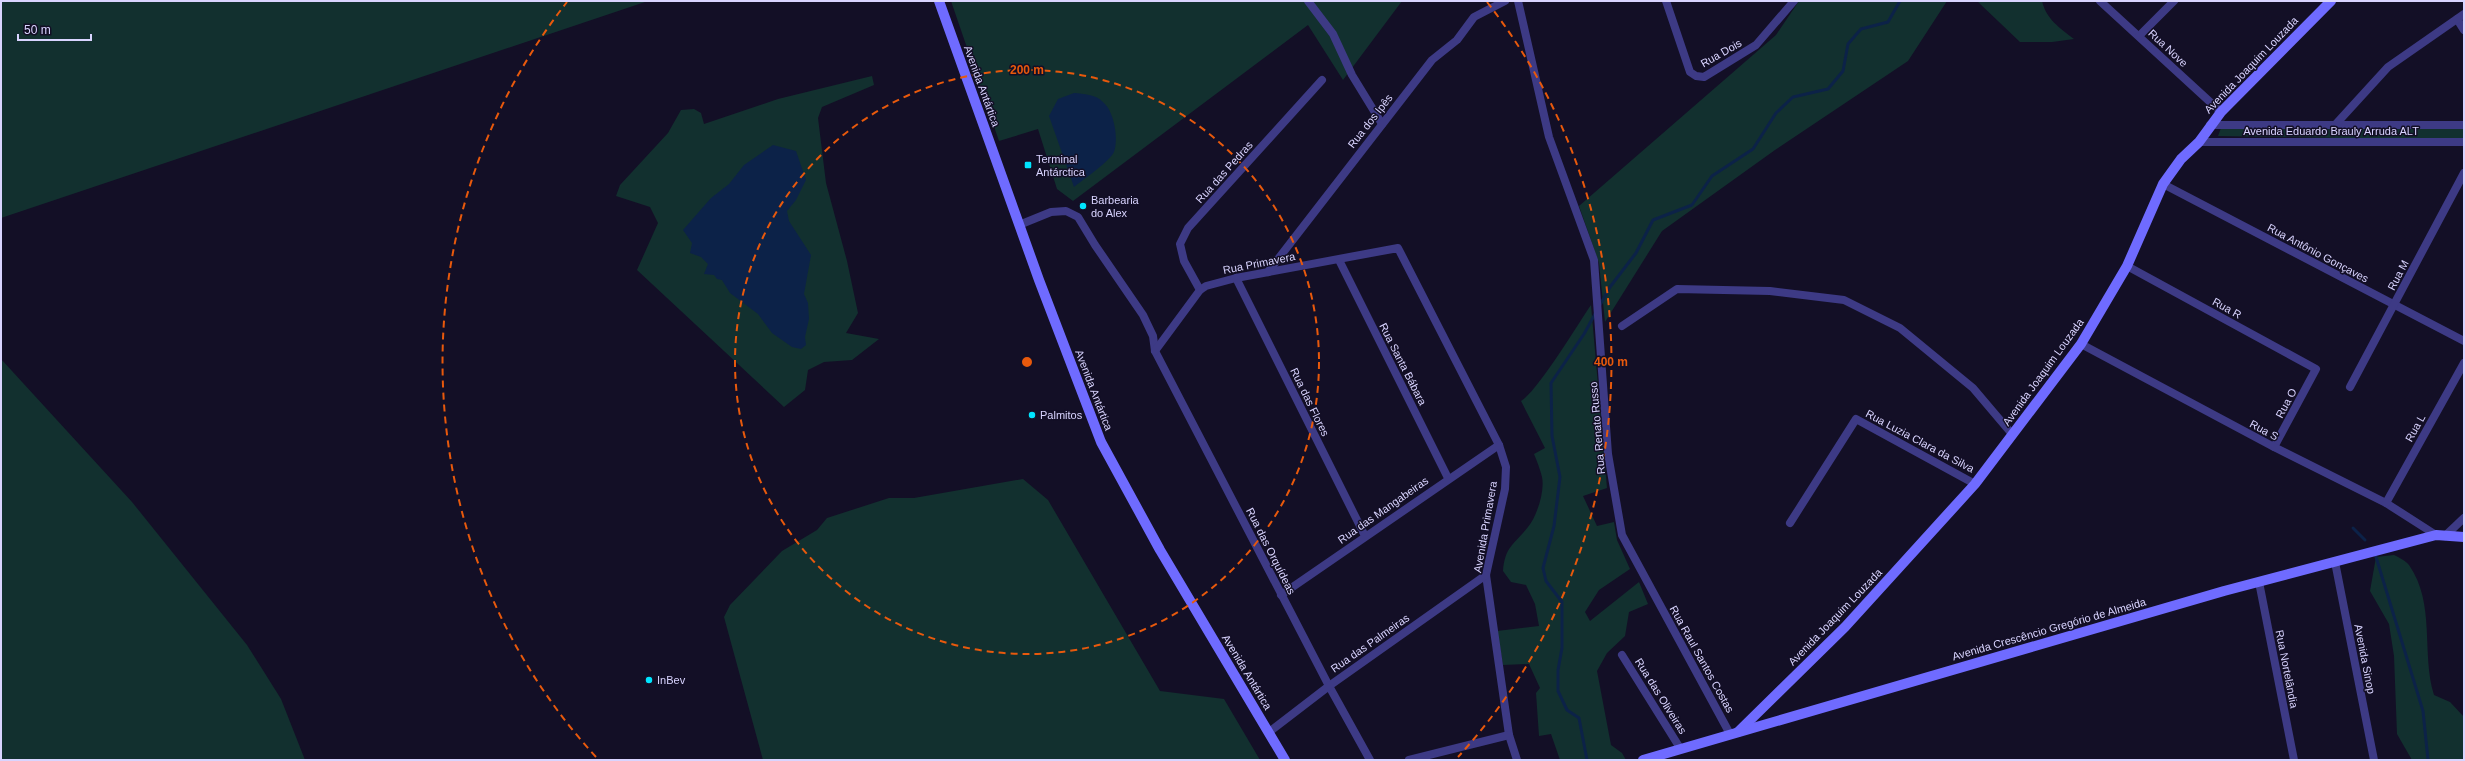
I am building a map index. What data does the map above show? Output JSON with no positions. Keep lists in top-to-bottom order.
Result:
{
  "streets": {
    "main road": ["Avenida Joaquim Louzada", "Avenida Antártica", "Avenida Crescêncio Gregório de Almeida"],
    "street": [
      "Rua Nove",
      "Rua Dois",
      "Rua dos Ipês",
      "Avenida Eduardo Brauly Arruda ALT",
      "Rua das Pedras",
      "Rua Antônio Gonçaves",
      "Rua Primavera",
      "Rua M",
      "Rua R",
      "Rua Santa Bábara",
      "Rua das Flores",
      "Rua O",
      "Rua Renato Russo",
      "Rua L",
      "Rua S",
      "Rua Luzia Clara da Silva",
      "Rua das Mangabeiras",
      "Avenida Primavera",
      "Rua das Orquídeas",
      "Rua das Palmeiras",
      "Rua Raul Santos Costas",
      "Avenida Sinop",
      "Rua Nortelândia",
      "Rua das Oliveiras"
    ]
  },
  "crossings": [
    ["Rua Nove", "Avenida Joaquim Louzada"],
    ["Avenida Joaquim Louzada", "Avenida Eduardo Brauly Arruda ALT"],
    ["Avenida Joaquim Louzada", "Rua Antônio Gonçaves"],
    ["Avenida Joaquim Louzada", "Rua R"],
    ["Avenida Joaquim Louzada", "Rua S"],
    ["Avenida Joaquim Louzada", "Rua Luzia Clara da Silva"],
    ["Avenida Joaquim Louzada", "Avenida Crescêncio Gregório de Almeida"],
    ["Avenida Joaquim Louzada", "Rua Raul Santos Costas"],
    ["Avenida Antártica", "Rua das Orquídeas"],
    ["Avenida Antártica", "Rua das Palmeiras"],
    ["Rua dos Ipês", "Rua Primavera"],
    ["Rua das Pedras", "Rua Primavera"],
    ["Rua Antônio Gonçaves", "Rua M"],
    ["Rua Primavera", "Rua Santa Bábara"],
    ["Rua Primavera", "Rua das Flores"],
    ["Rua Primavera", "Avenida Primavera"],
    ["Rua R", "Rua O"],
    ["Rua Santa Bábara", "Rua das Mangabeiras"],
    ["Rua das Flores", "Rua das Mangabeiras"],
    ["Rua O", "Rua S"],
    ["Rua Renato Russo", "Rua Raul Santos Costas"],
    ["Rua L", "Rua S"],
    ["Rua S", "Avenida Crescêncio Gregório de Almeida"],
    ["Rua das Mangabeiras", "Avenida Primavera"],
    ["Rua das Mangabeiras", "Rua das Orquídeas"],
    ["Avenida Primavera", "Rua das Palmeiras"],
    ["Rua das Orquídeas", "Rua das Palmeiras"],
    ["Avenida Crescêncio Gregório de Almeida", "Rua Raul Santos Costas"],
    ["Avenida Crescêncio Gregório de Almeida", "Avenida Sinop"],
    ["Avenida Crescêncio Gregório de Almeida", "Rua Nortelândia"],
    ["Avenida Crescêncio Gregório de Almeida", "Rua das Oliveiras"]
  ],
  "places": {
    "transit": ["Terminal Antárctica"],
    "other": ["Barbearia do Alex", "Palmitos", "InBev"]
  },
  "scale_bar": "50 m",
  "rings": ["200 m", "400 m"]
}
